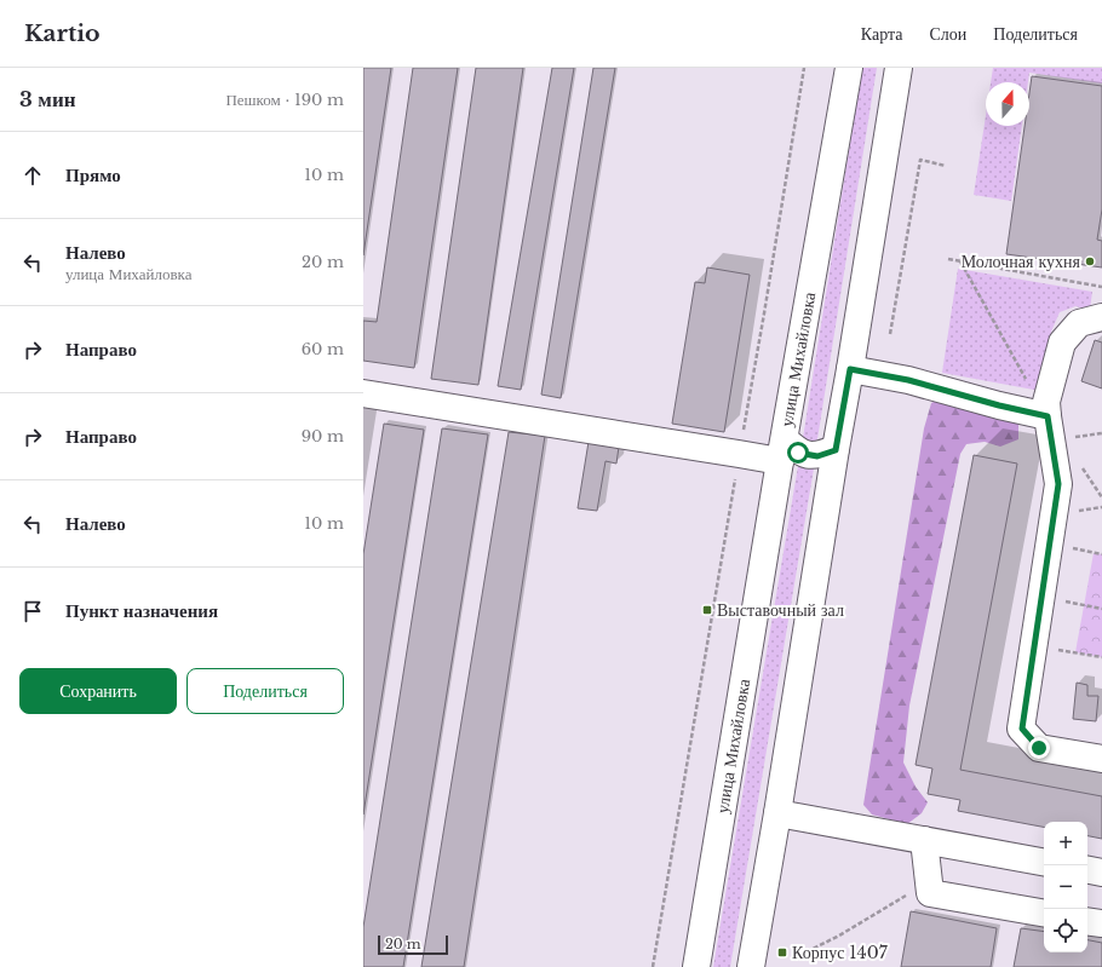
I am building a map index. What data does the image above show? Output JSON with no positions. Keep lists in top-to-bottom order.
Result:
{
  "streets": {
    "main road": ["улица Михайловка"]
  },
  "places": {
    "other": ["Молочная кухня"],
    "transit": ["Выставочный зал", "Корпус 1407"]
  },
  "scale_bar": "20 m",
  "north": "top",
  "page": {
    "header": "Kartio",
    "nav": ["Карта", "Слои", "Поделиться"],
    "heading": ["3 мин", "Пешком · 190 m"],
    "list": [
      ["Прямо", "10 m"],
      ["Налево", "улица Михайловка", "20 m"],
      ["Направо", "60 m"],
      ["Направо", "90 m"],
      ["Налево", "10 m"],
      "Пункт назначения"
    ],
    "buttons": ["Сохранить", "Поделиться"],
    "map_buttons": ["+", "−"],
    "scale": "20 m"
  }
}
